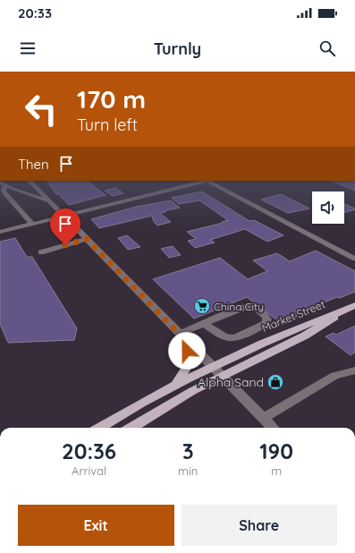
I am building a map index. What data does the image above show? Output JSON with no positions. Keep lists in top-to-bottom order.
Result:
{
  "streets": {
    "main road": ["Market Street"]
  },
  "places": {
    "supermarket": ["China City"],
    "shop": ["Alpha Sand"]
  },
  "page": {
    "status": "20:33",
    "header": "Turnly",
    "turn": ["170 m", "Turn left"],
    "then": "Then",
    "eta": [
      "20:36",
      "Arrival",
      "3",
      "min",
      "190",
      "m"
    ],
    "buttons": ["Exit", "Share"]
  }
}
